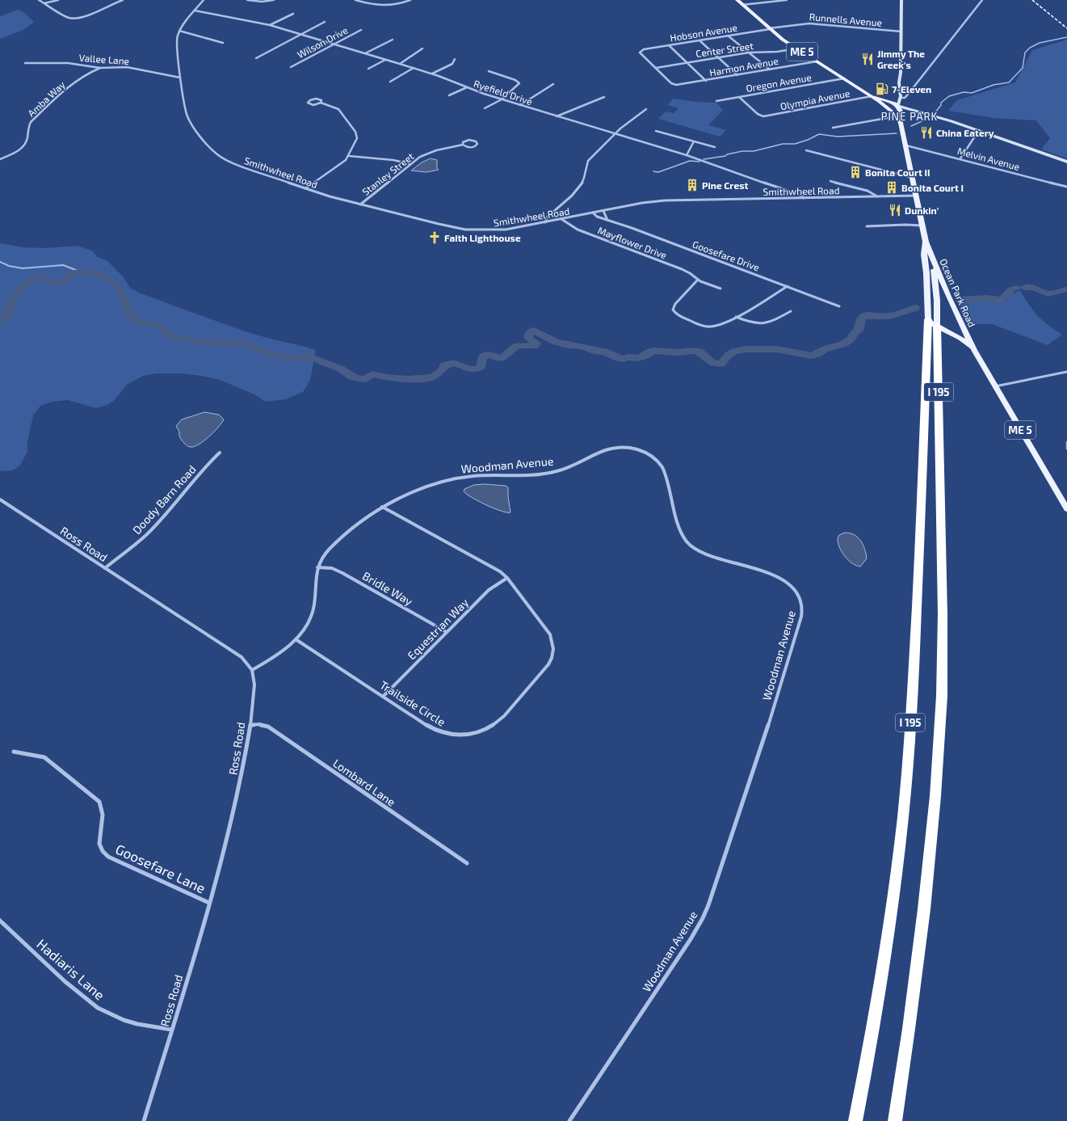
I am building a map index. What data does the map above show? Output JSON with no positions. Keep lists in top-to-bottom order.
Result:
{
  "streets": {
    "highway": ["I 195"],
    "main road": ["ME 5", "Ocean Park Road"],
    "street": [
      "Runnells Avenue",
      "Hobson Avenue",
      "Wilson Drive",
      "Center Street",
      "Vallee Lane",
      "Harmon Avenue",
      "Oregon Avenue",
      "Ryefield Drive",
      "Amba Way",
      "Olympia Avenue",
      "Melvin Avenue",
      "Smithwheel Road",
      "Stanley Street",
      "Mayflower Drive",
      "Goosefare Drive",
      "Woodman Avenue",
      "Doody Barn Road",
      "Ross Road",
      "Bridle Way",
      "Equestrian Way",
      "Trailside Circle",
      "Lombard Lane",
      "Goosefare Lane",
      "Hadiaris Lane"
    ]
  },
  "crossings": [
    ["Runnells Avenue", "Hobson Avenue"],
    ["Runnells Avenue", "ME 5"],
    ["Hobson Avenue", "Center Street"],
    ["Hobson Avenue", "ME 5"],
    ["Hobson Avenue", "Harmon Avenue"],
    ["Wilson Drive", "Ryefield Drive"],
    ["Center Street", "ME 5"],
    ["Center Street", "Harmon Avenue"],
    ["ME 5", "Harmon Avenue"],
    ["ME 5", "Oregon Avenue"],
    ["ME 5", "Olympia Avenue"],
    ["ME 5", "Ocean Park Road"],
    ["Vallee Lane", "Amba Way"],
    ["Vallee Lane", "Smithwheel Road"],
    ["Oregon Avenue", "Olympia Avenue"],
    ["Ryefield Drive", "Smithwheel Road"],
    ["Melvin Avenue", "Ocean Park Road"],
    ["Smithwheel Road", "Stanley Street"],
    ["Smithwheel Road", "Mayflower Drive"],
    ["Smithwheel Road", "Goosefare Drive"],
    ["Smithwheel Road", "Ocean Park Road"],
    ["Ocean Park Road", "I 195"],
    ["Woodman Avenue", "Ross Road"],
    ["Woodman Avenue", "Bridle Way"],
    ["Woodman Avenue", "Trailside Circle"],
    ["Doody Barn Road", "Ross Road"],
    ["Ross Road", "Lombard Lane"],
    ["Ross Road", "Goosefare Lane"],
    ["Ross Road", "Hadiaris Lane"],
    ["Bridle Way", "Equestrian Way"],
    ["Equestrian Way", "Trailside Circle"]
  ],
  "districts": ["PINE PARK"],
  "places": {
    "restaurant": ["Jimmy The Greek's", "China Eatery", "Dunkin'"],
    "fuel station": ["7-Eleven"],
    "building": ["Bonita Court II", "Pine Crest", "Bonita Court I"],
    "church": ["Faith Lighthouse"]
  }
}
